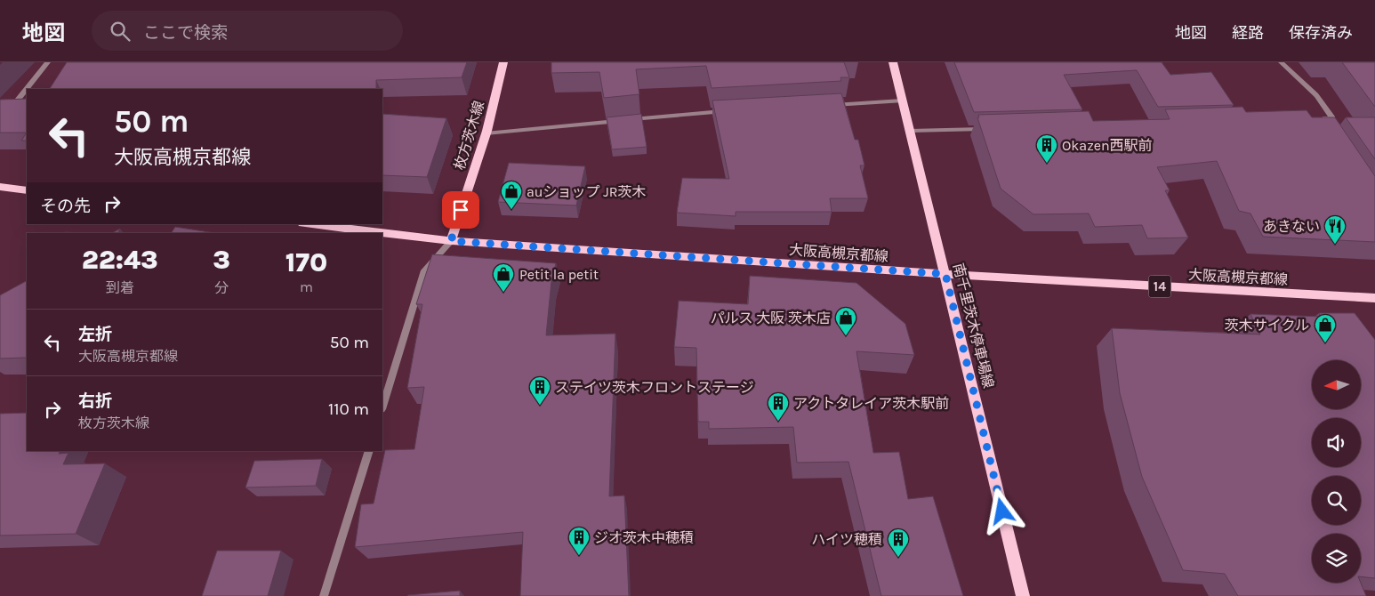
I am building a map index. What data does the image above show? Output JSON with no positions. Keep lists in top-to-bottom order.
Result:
{
  "streets": {
    "main road": [
      "枚方茨木線",
      "大阪高槻京都線",
      "14",
      "南千里茨木停車場線"
    ]
  },
  "crossings": [
    ["枚方茨木線", "大阪高槻京都線"],
    ["大阪高槻京都線", "南千里茨木停車場線"]
  ],
  "places": {
    "building": [
      "Okazen西駅前",
      "ステイツ茨木フロントステージ",
      "アクトタレイア茨木駅前",
      "ジオ茨木中穂積",
      "ハイツ穂積"
    ],
    "shop": [
      "auショップ JR茨木",
      "Petit la petit",
      "パルス 大阪 茨木店",
      "茨木サイクル"
    ],
    "restaurant": ["あきない"]
  },
  "north": "left",
  "page": {
    "header": "地図",
    "search": "ここで検索",
    "nav": ["地図", "経路", "保存済み"],
    "turn": ["50 m", "大阪高槻京都線"],
    "then": "その先",
    "eta": [
      "22:43",
      "到着",
      "3",
      "分",
      "170",
      "m"
    ],
    "list": [
      {
        "name": "左折",
        "note": "大阪高槻京都線",
        "value": "50 m"
      },
      {
        "name": "右折",
        "note": "枚方茨木線",
        "value": "110 m"
      }
    ]
  }
}
